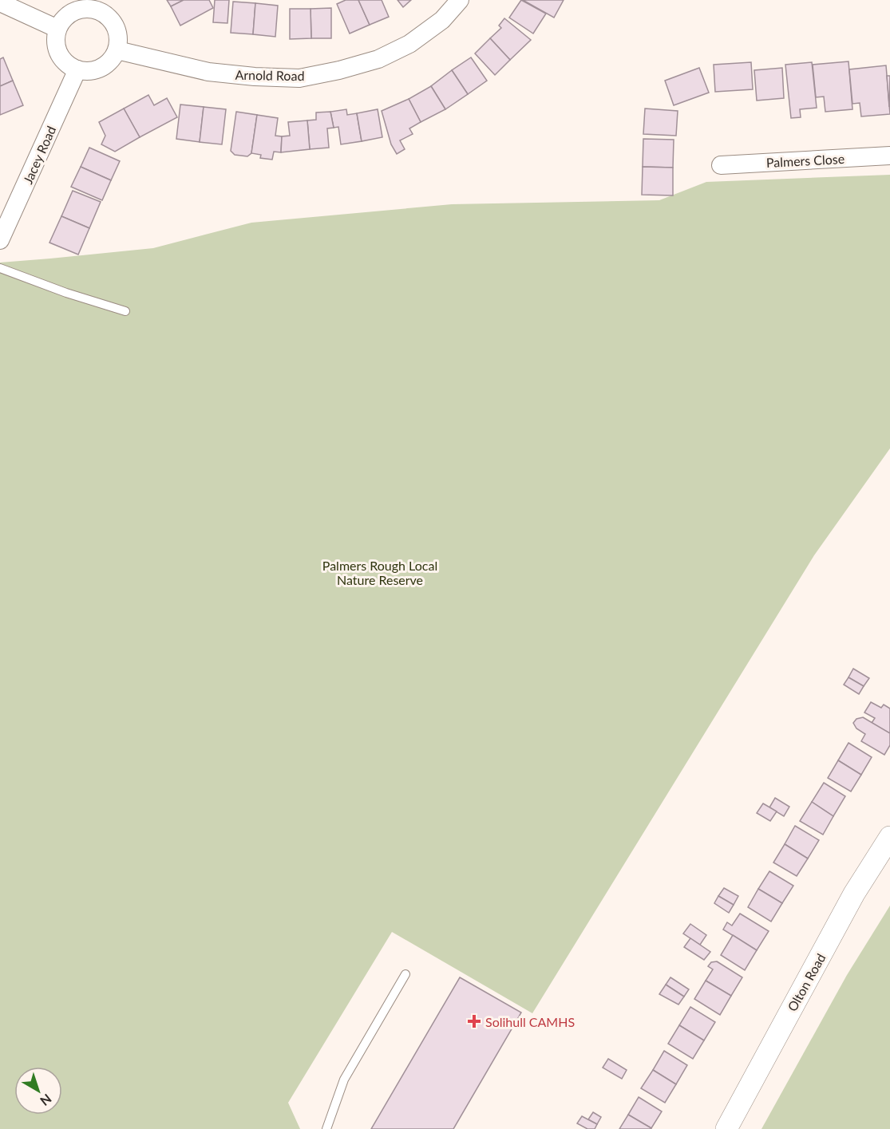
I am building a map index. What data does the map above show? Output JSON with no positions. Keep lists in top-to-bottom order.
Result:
{
  "streets": {
    "street": [
      "Arnold Road",
      "Jacey Road",
      "Palmers Close",
      "Olton Road"
    ]
  },
  "crossings": [
    ["Arnold Road", "Jacey Road"]
  ],
  "parks": ["Palmers Rough Local Nature Reserve"],
  "places": {
    "health": ["Solihull CAMHS"]
  },
  "north": "bottom right"
}
